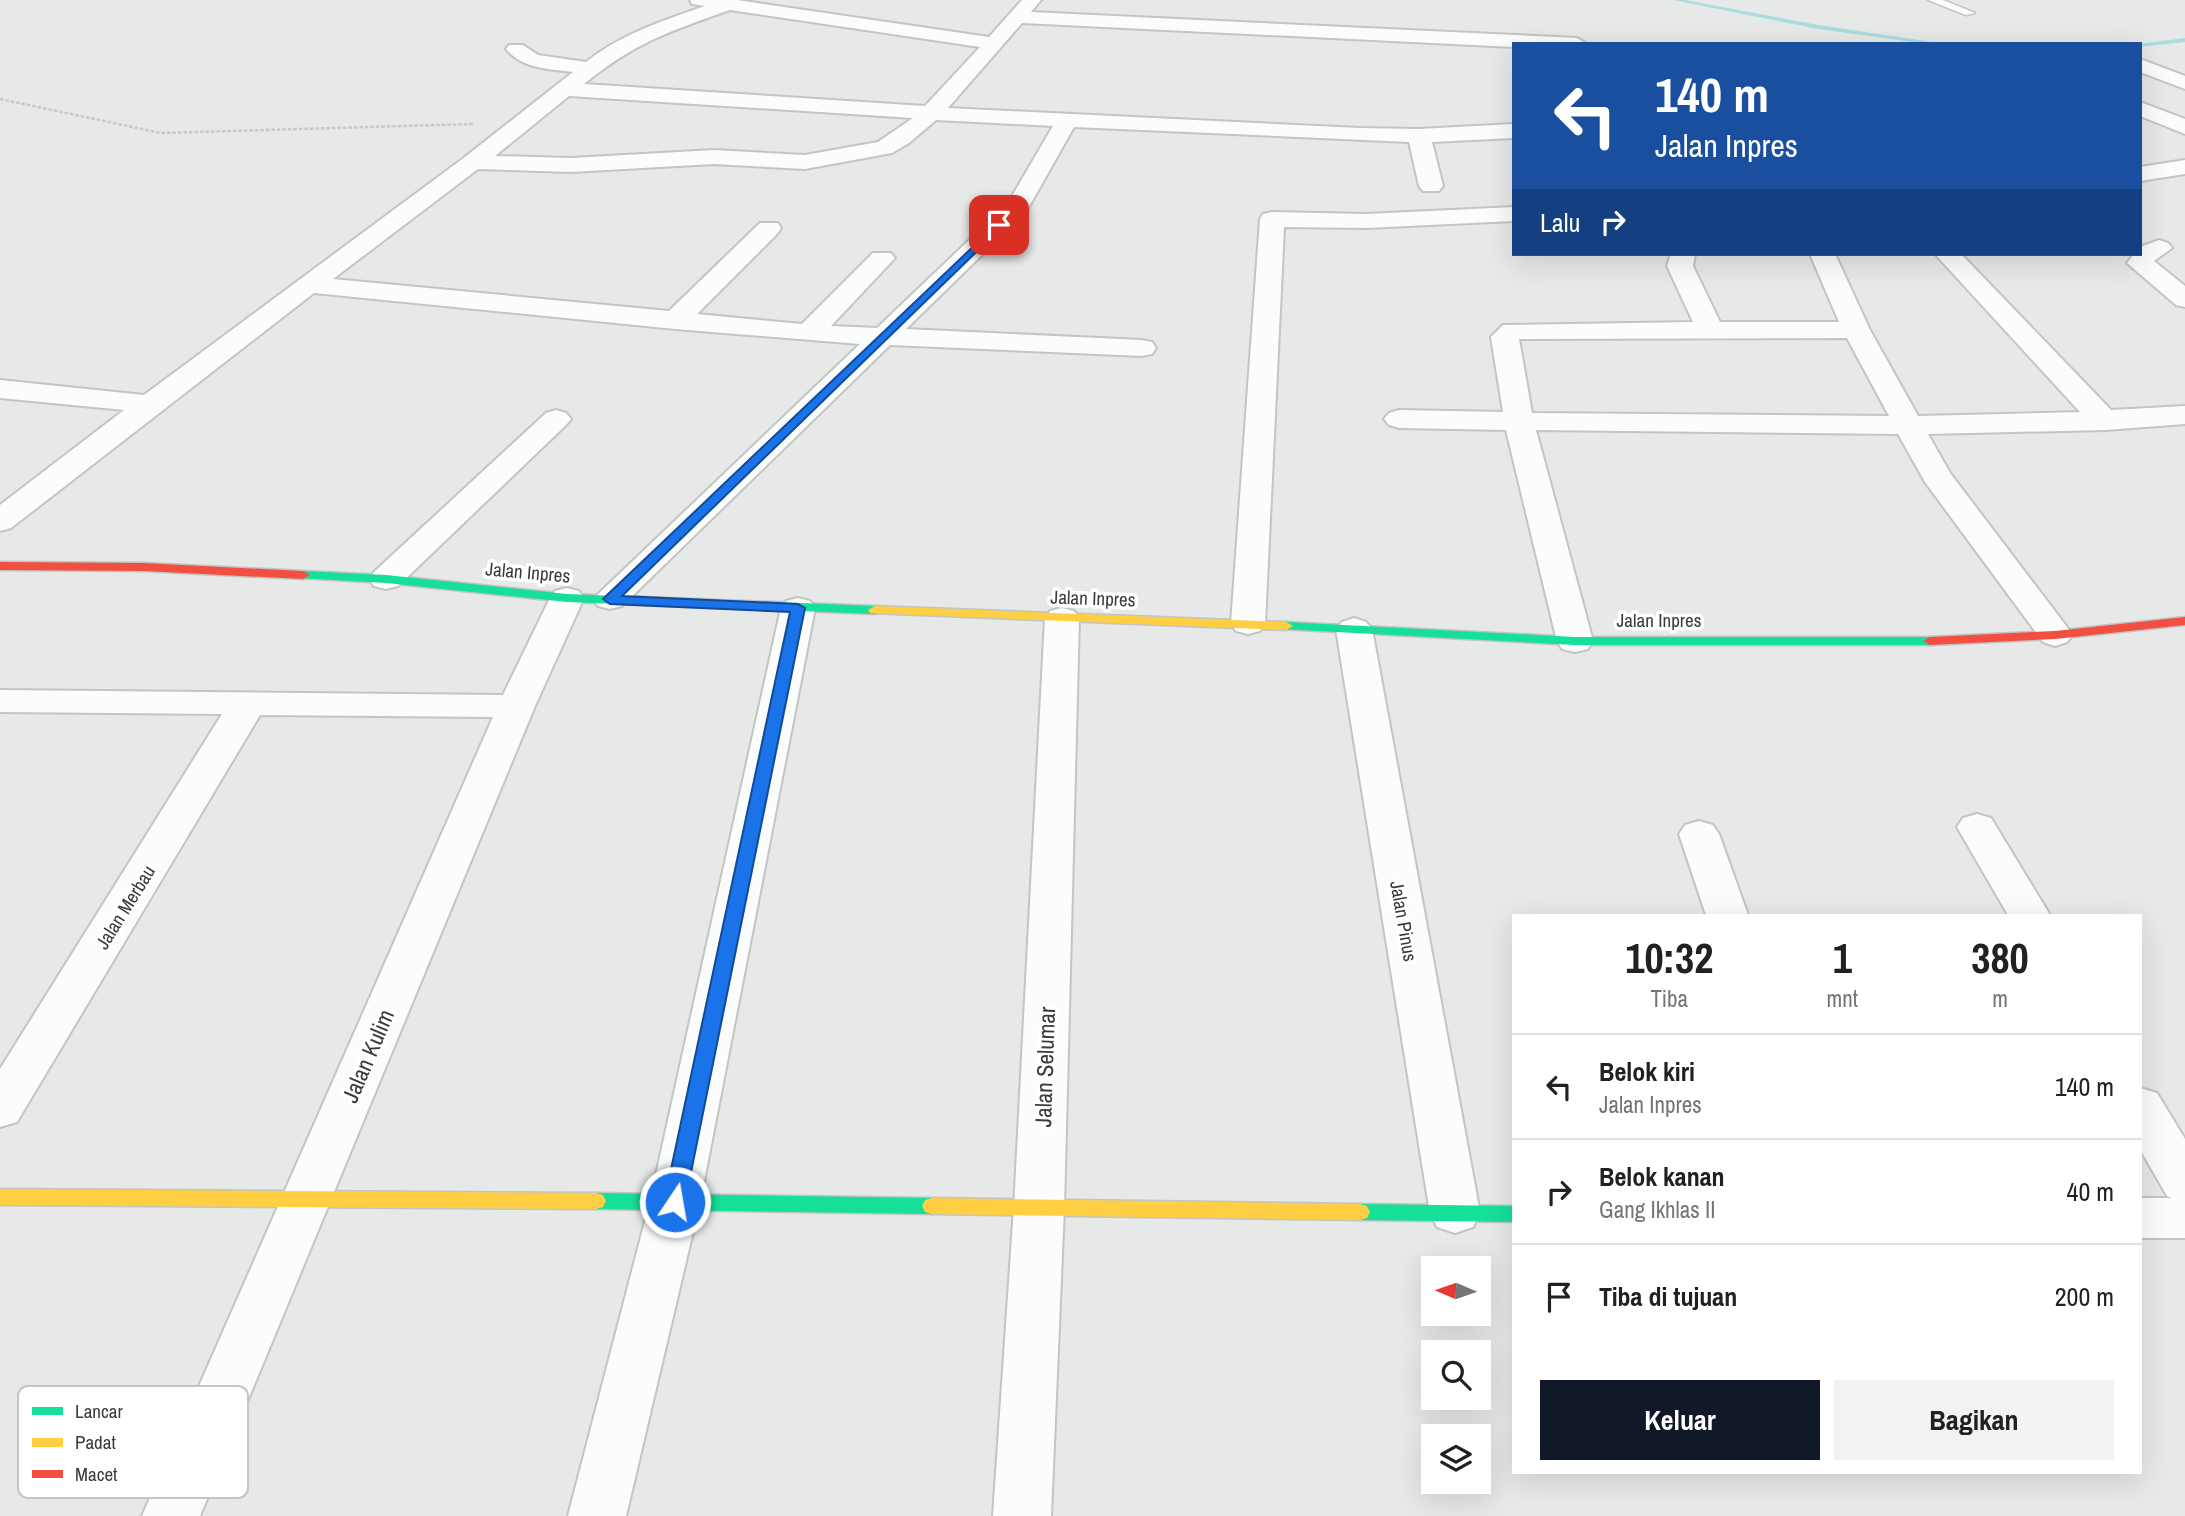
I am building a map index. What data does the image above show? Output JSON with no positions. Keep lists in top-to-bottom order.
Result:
{
  "streets": {
    "main road": ["Jalan Inpres"],
    "street": [
      "Jalan Merbau",
      "Jalan Pinus",
      "Jalan Kulim",
      "Jalan Selumar"
    ]
  },
  "crossings": [
    ["Jalan Inpres", "Jalan Pinus"],
    ["Jalan Inpres", "Jalan Kulim"],
    ["Jalan Inpres", "Jalan Selumar"]
  ],
  "legend": ["Lancar", "Padat", "Macet"],
  "north": "left",
  "page": {
    "turn": ["140 m", "Jalan Inpres"],
    "then": "Lalu",
    "eta": [
      "10:32",
      "Tiba",
      "1",
      "mnt",
      "380",
      "m"
    ],
    "list": [
      {
        "name": "Belok kiri",
        "note": "Jalan Inpres",
        "value": "140 m"
      },
      {
        "name": "Belok kanan",
        "note": "Gang Ikhlas II",
        "value": "40 m"
      },
      {
        "name": "Tiba di tujuan",
        "value": "200 m"
      }
    ],
    "buttons": ["Keluar", "Bagikan"]
  }
}
